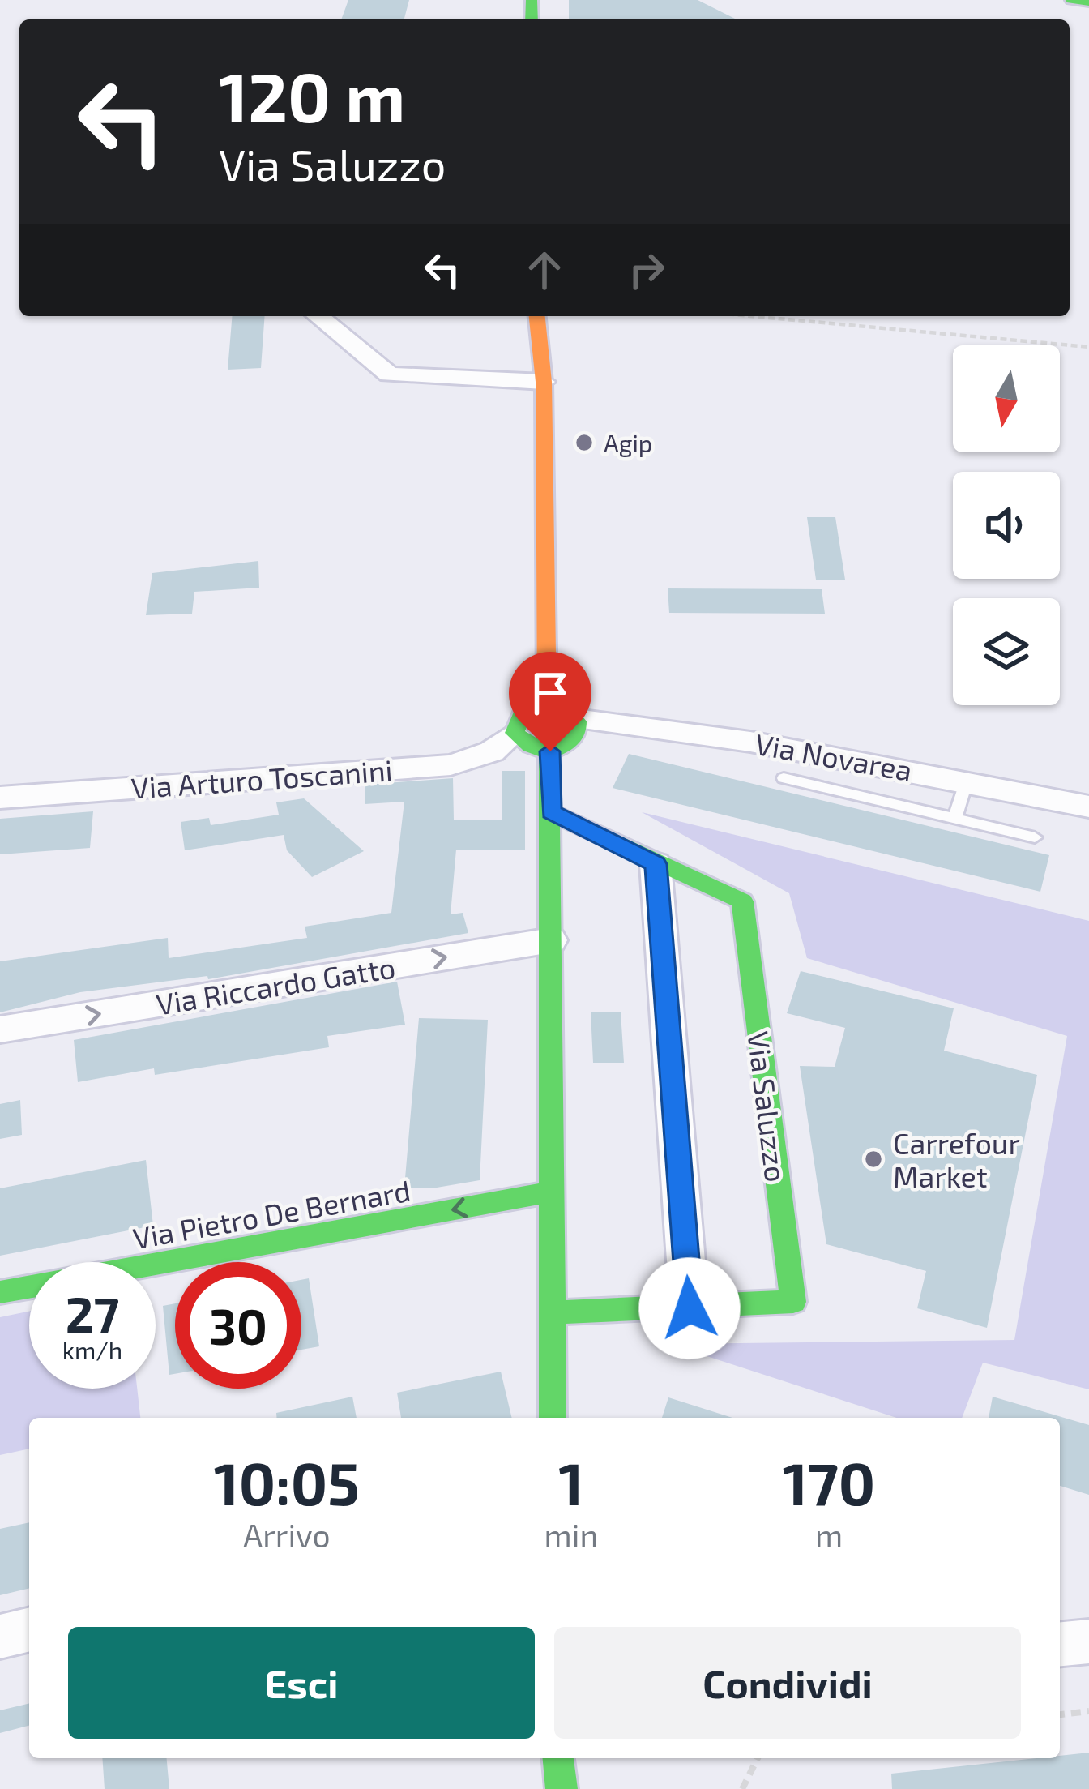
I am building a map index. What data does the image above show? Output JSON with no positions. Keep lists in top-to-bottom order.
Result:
{
  "streets": {
    "main road": ["Via Saluzzo", "Via Pietro De Bernard"],
    "street": ["Via Novarea", "Via Arturo Toscanini", "Via Riccardo Gatto"]
  },
  "crossings": [
    ["Via Novarea", "Via Arturo Toscanini"]
  ],
  "one_way": ["Via Riccardo Gatto", "Via Pietro De Bernard"],
  "places": ["Agip", "Carrefour Market"],
  "north": "bottom",
  "page": {
    "turn": ["120 m", "Via Saluzzo"],
    "speed": "27 km/h",
    "limit": "30",
    "eta": [
      "10:05",
      "Arrivo",
      "1",
      "min",
      "170",
      "m"
    ],
    "buttons": ["Esci", "Condividi"]
  }
}
